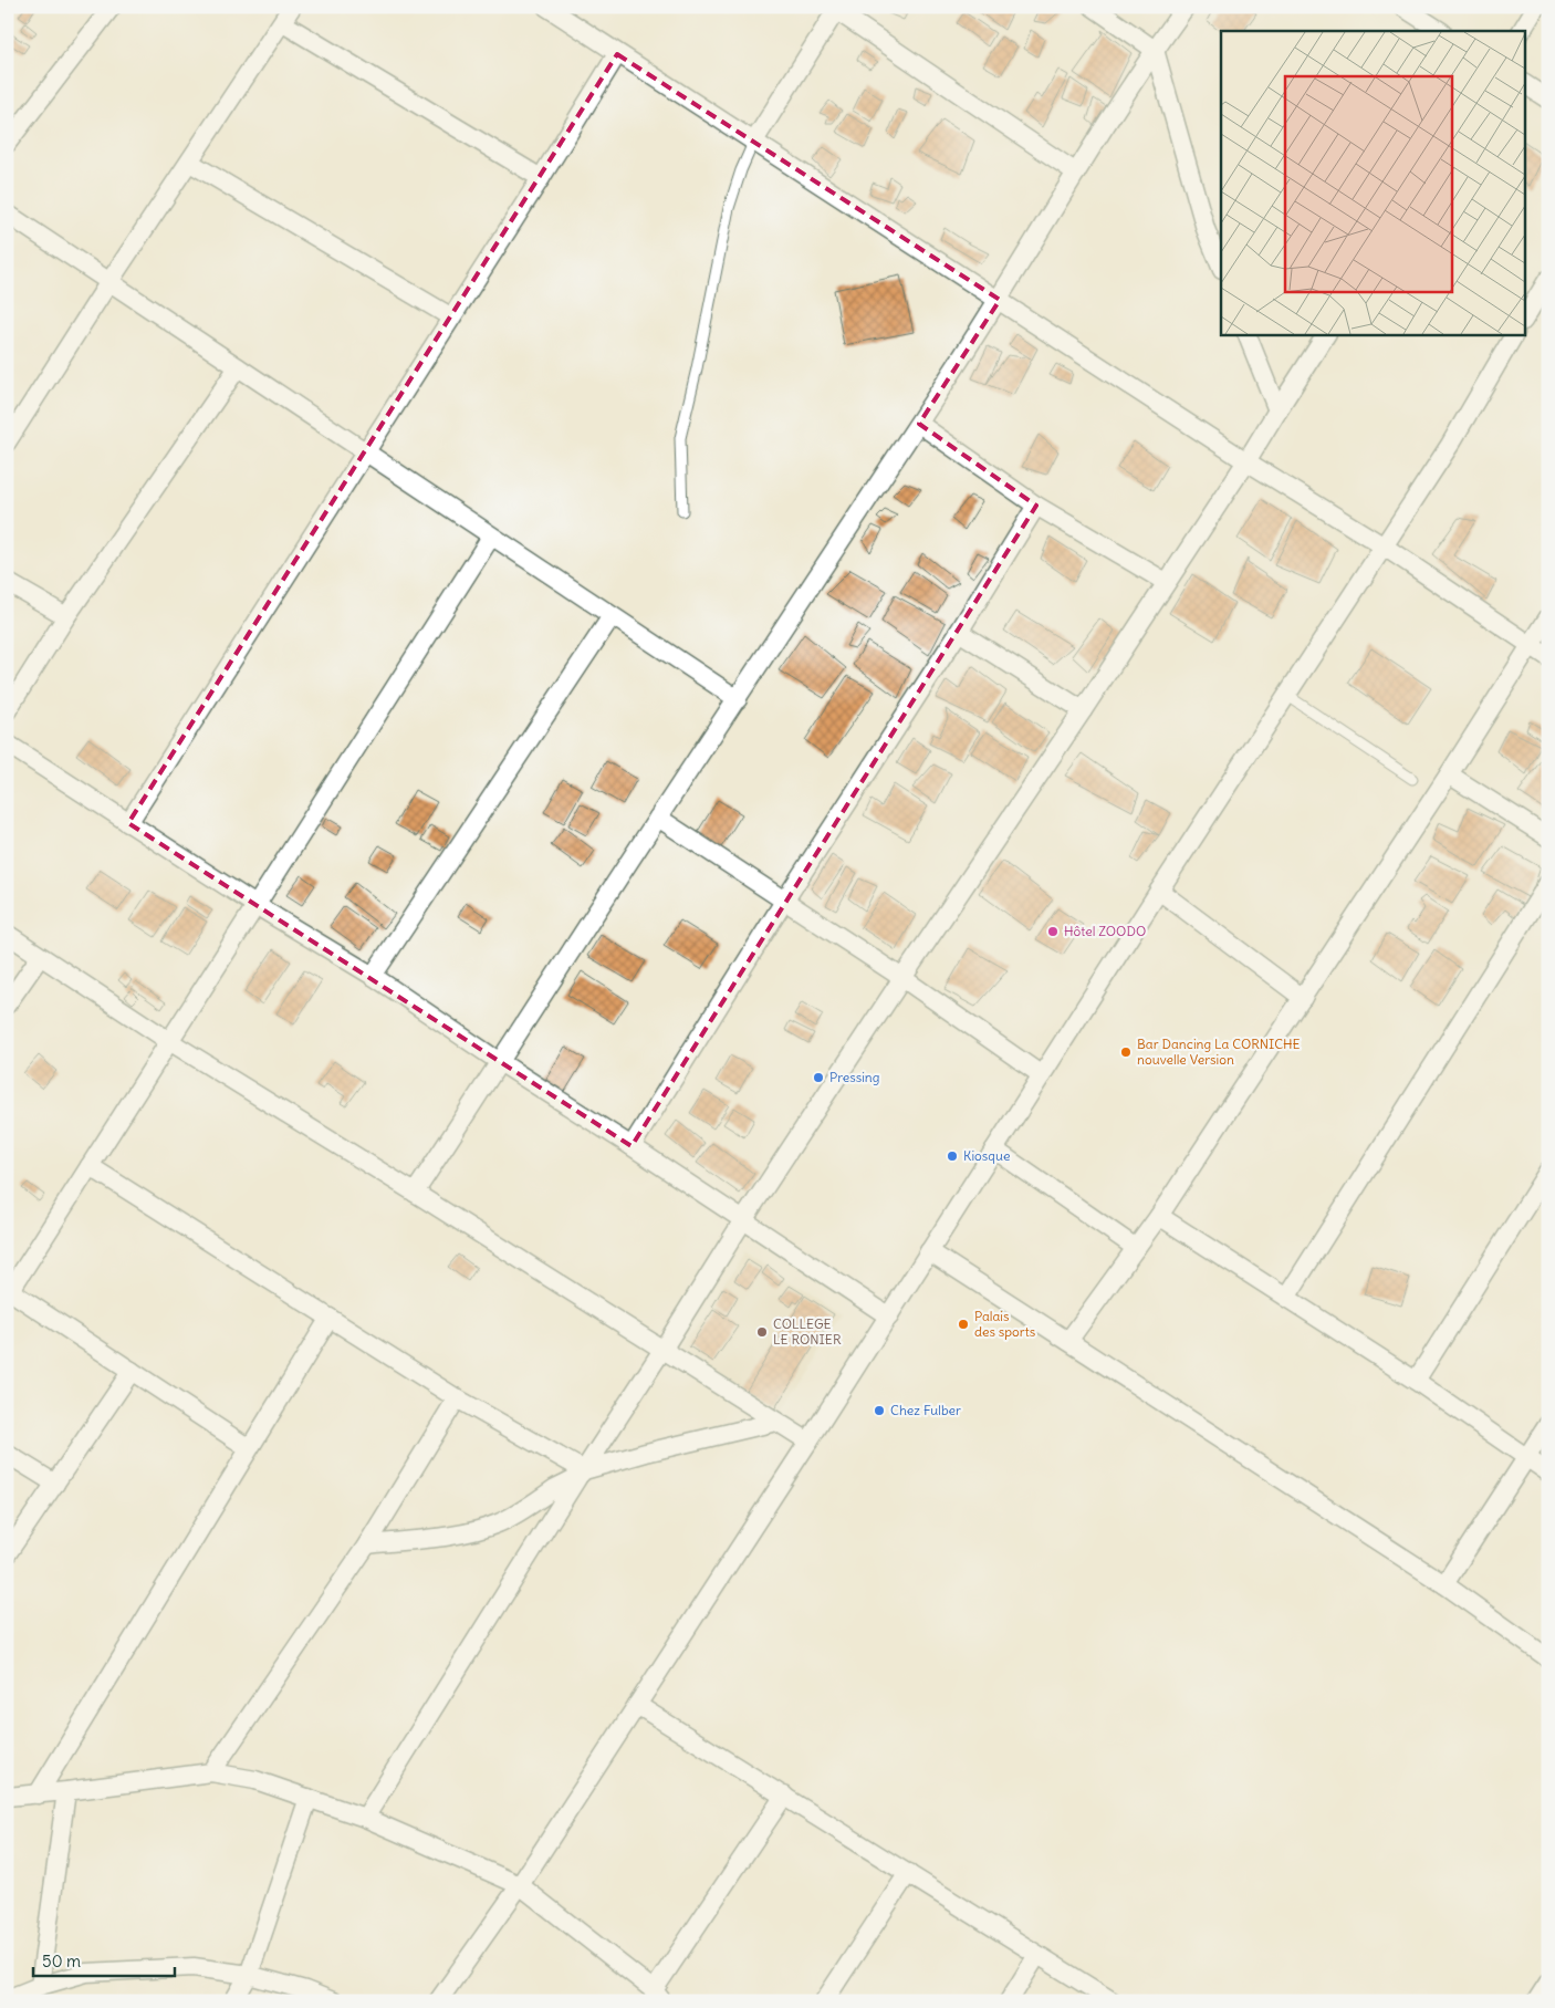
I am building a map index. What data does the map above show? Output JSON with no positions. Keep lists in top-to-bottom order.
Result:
{
  "places": [
    "Hôtel ZOODO",
    "Bar Dancing La CORNICHE nouvelle Version",
    "Pressing",
    "Kiosque",
    "Palais des sports",
    "COLLEGE LE RONIER",
    "Chez Fulber"
  ],
  "scale_bar": "50 m"
}
